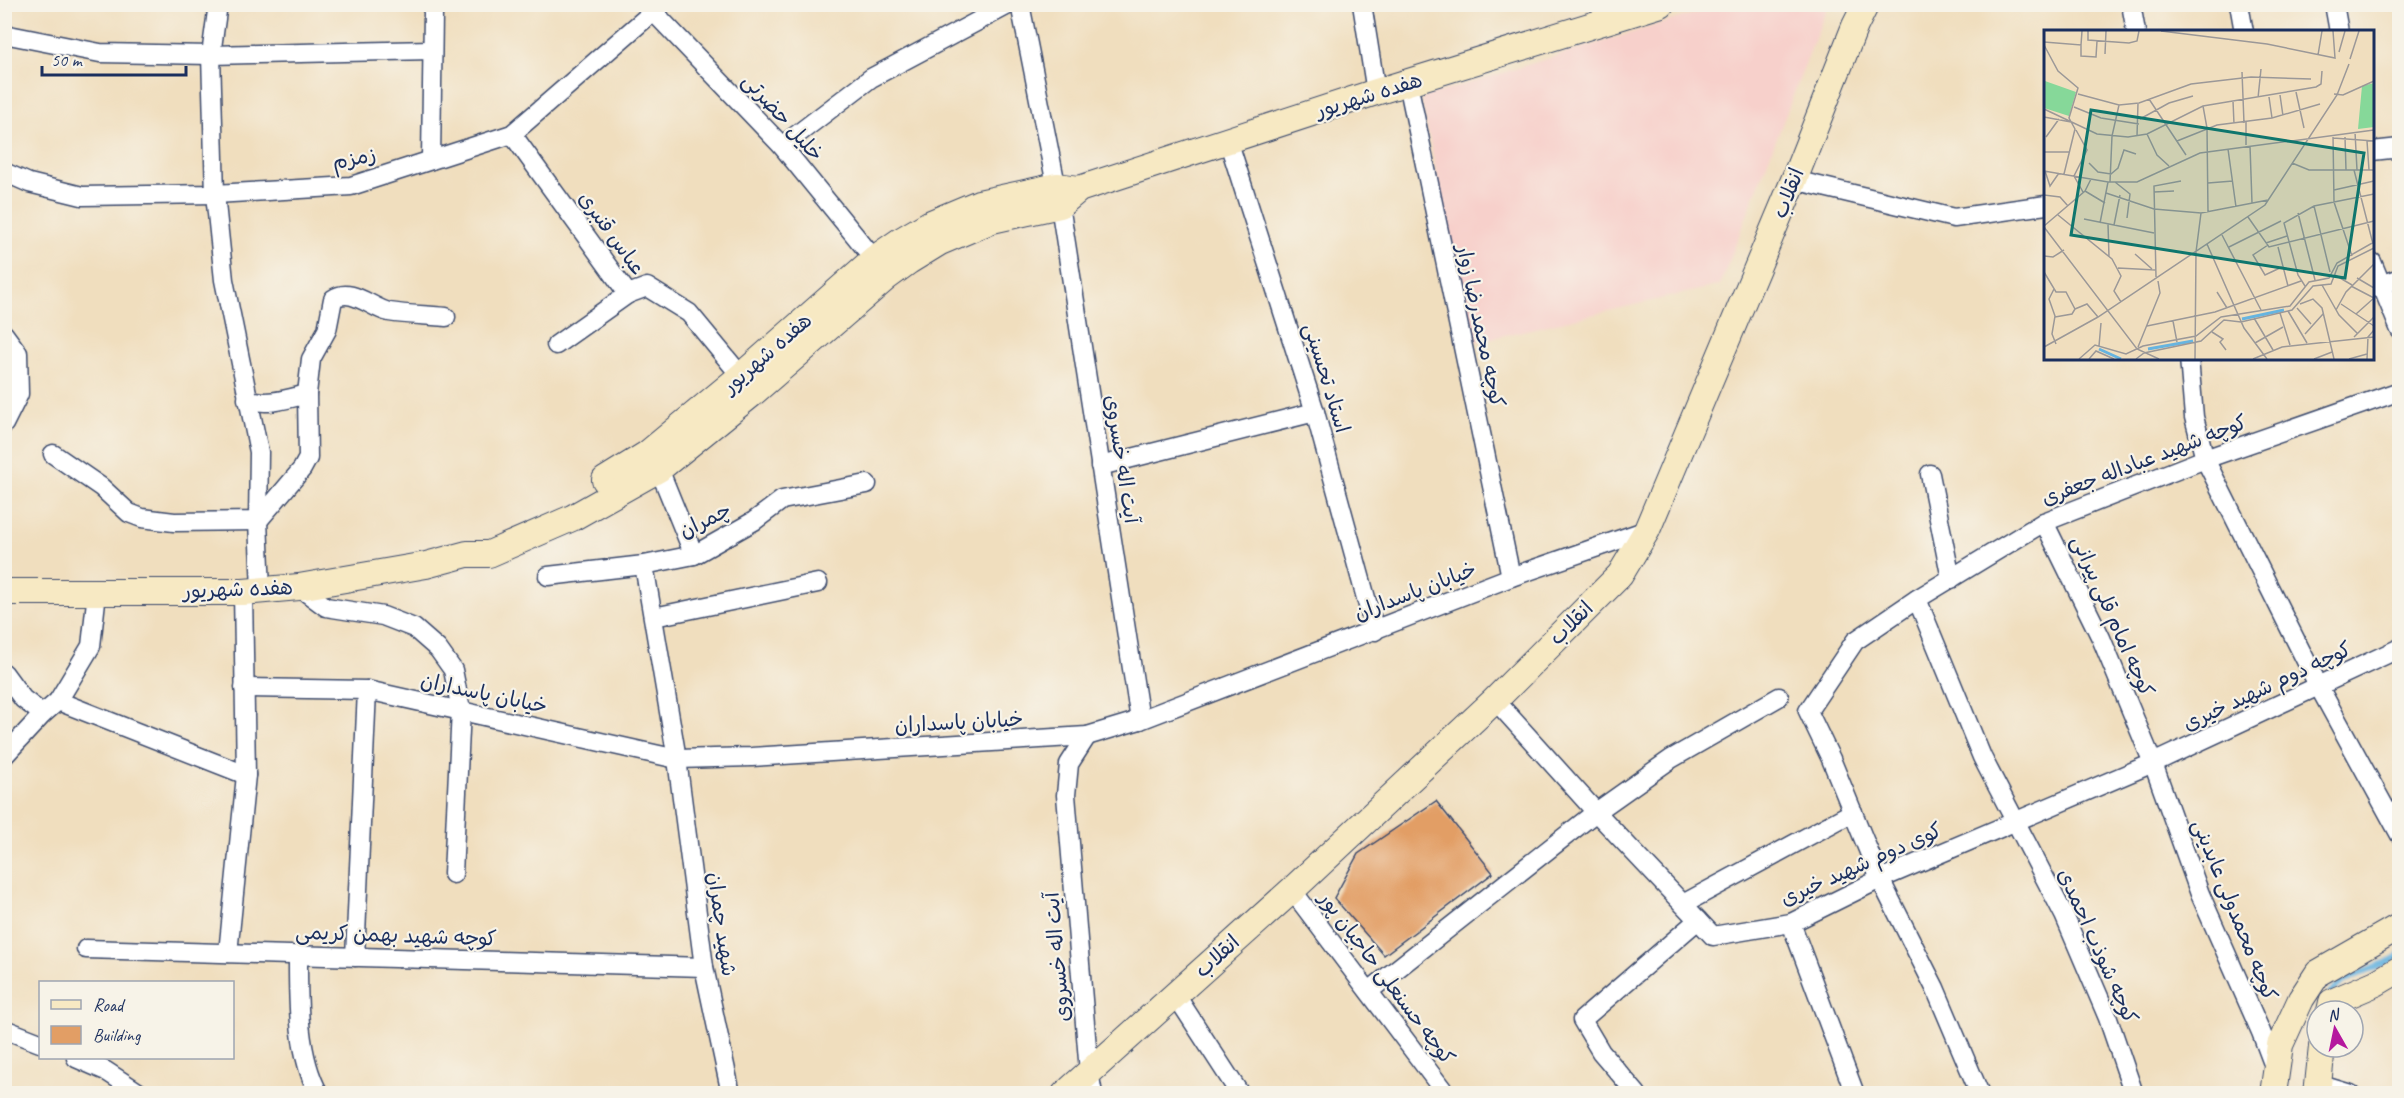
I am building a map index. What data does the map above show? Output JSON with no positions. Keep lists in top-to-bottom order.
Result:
{
  "streets": {
    "main road": ["هفده شهریور", "انقلاب"],
    "street": [
      "خلیل حضرتی",
      "زمزم",
      "عباس قنبری",
      "کوچه محمدرضا زوار",
      "استاد تحسینی",
      "آیت اله خسروی",
      "کوچه شهید عباداله جعفری",
      "چمران",
      "خیابان پاسداران",
      "کوچه امام قلی پیرانی",
      "کوچه دوم شهید خیری",
      "کوی دوم شهید خیری",
      "کوچه محمدولی عابدینی",
      "شهید چمران",
      "کوچه شهید بهمن کریمی",
      "کوچه شوذب احمدی",
      "کوچه حسنعلی حاجیان پور"
    ]
  },
  "crossings": [
    ["هفده شهریور", "خلیل حضرتی"],
    ["هفده شهریور", "عباس قنبری"],
    ["هفده شهریور", "کوچه محمدرضا زوار"],
    ["هفده شهریور", "استاد تحسینی"],
    ["هفده شهریور", "آیت اله خسروی"],
    ["خلیل حضرتی", "زمزم"],
    ["زمزم", "عباس قنبری"],
    ["انقلاب", "آیت اله خسروی"],
    ["انقلاب", "خیابان پاسداران"],
    ["انقلاب", "کوی دوم شهید خیری"],
    ["انقلاب", "کوچه حسنعلی حاجیان پور"],
    ["کوچه محمدرضا زوار", "خیابان پاسداران"],
    ["استاد تحسینی", "خیابان پاسداران"],
    ["آیت اله خسروی", "خیابان پاسداران"],
    ["کوچه شهید عباداله جعفری", "کوچه امام قلی پیرانی"],
    ["کوچه شهید عباداله جعفری", "کوی دوم شهید خیری"],
    ["خیابان پاسداران", "شهید چمران"],
    ["کوچه امام قلی پیرانی", "کوچه دوم شهید خیری"],
    ["کوچه امام قلی پیرانی", "کوی دوم شهید خیری"],
    ["کوچه امام قلی پیرانی", "کوچه محمدولی عابدینی"],
    ["کوچه دوم شهید خیری", "کوی دوم شهید خیری"],
    ["کوچه دوم شهید خیری", "کوچه محمدولی عابدینی"],
    ["کوی دوم شهید خیری", "کوچه محمدولی عابدینی"],
    ["کوی دوم شهید خیری", "کوچه شوذب احمدی"],
    ["شهید چمران", "کوچه شهید بهمن کریمی"]
  ],
  "legend": ["Road", "Building"],
  "scale_bar": "50 m",
  "north": "top"
}
